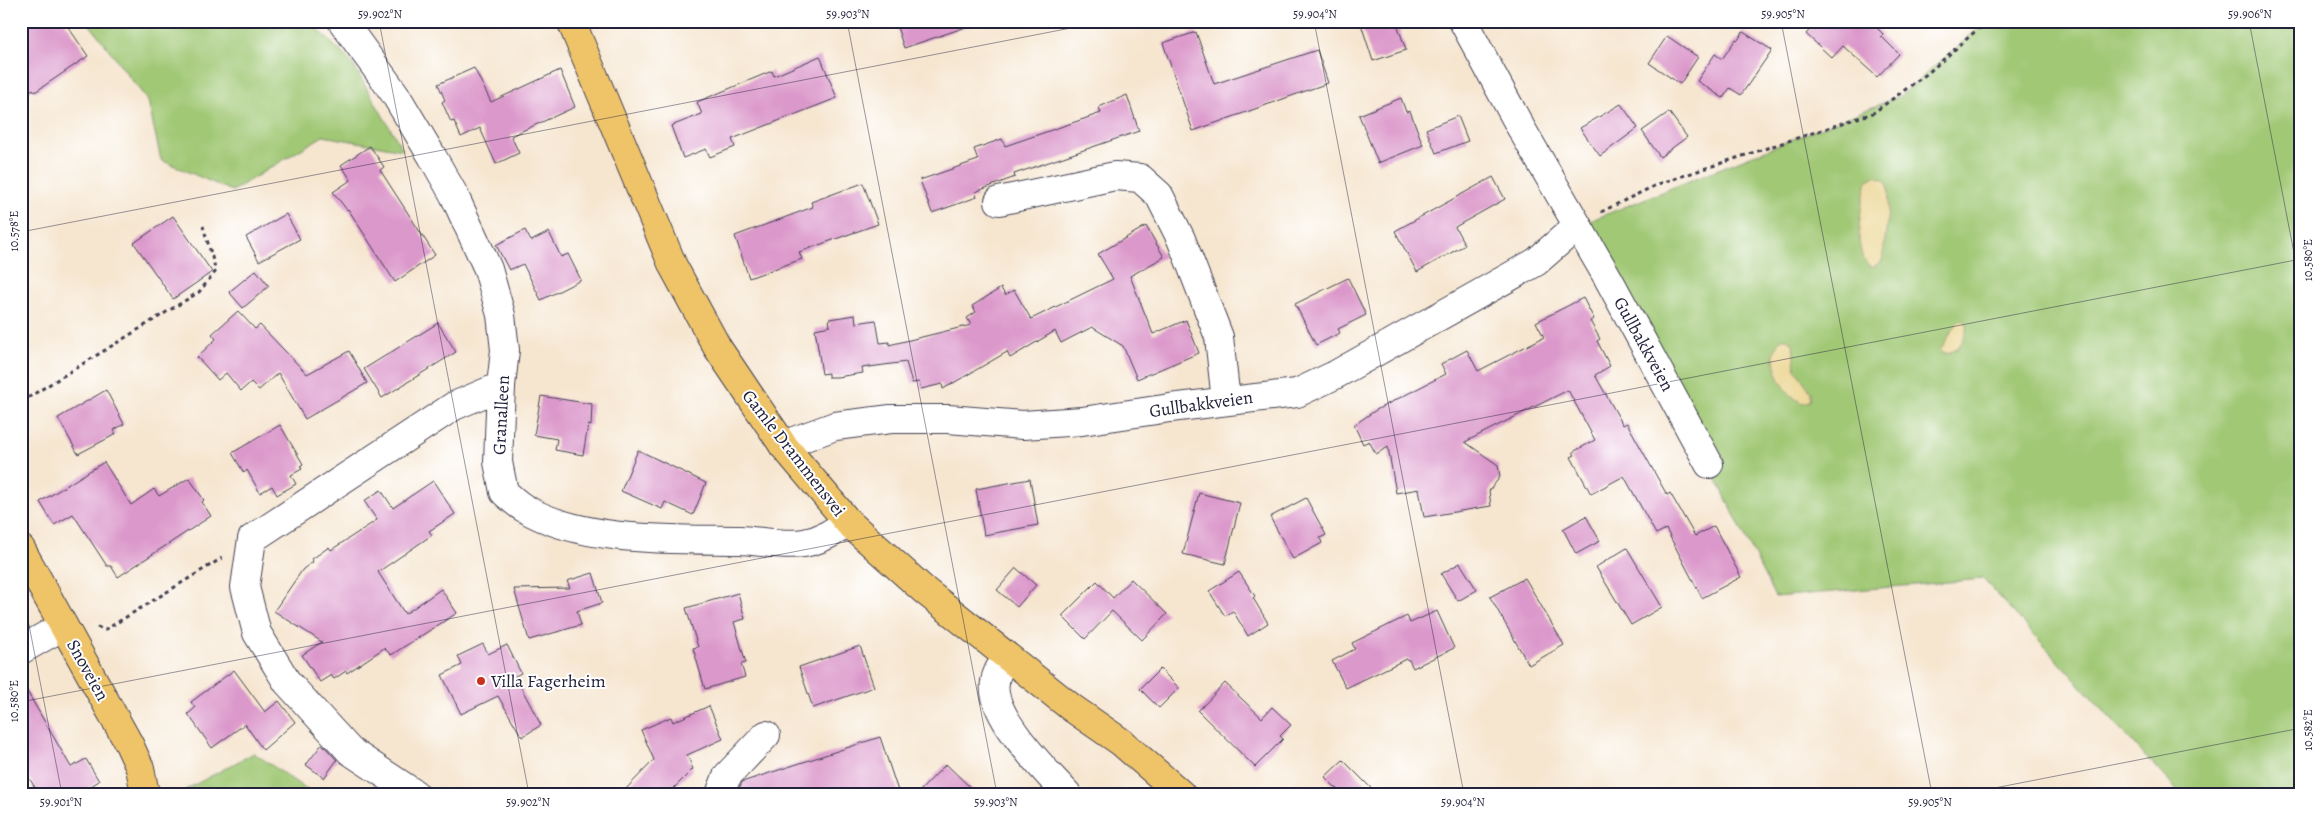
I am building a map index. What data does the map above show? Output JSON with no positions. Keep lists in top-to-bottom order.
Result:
{
  "streets": {
    "main road": ["Gamle Drammensvei", "Snoveien"],
    "street": ["Gullbakkveien", "Granalleen"]
  },
  "crossings": [
    ["Gullbakkveien", "Gamle Drammensvei"],
    ["Granalleen", "Gamle Drammensvei"]
  ],
  "places": ["Villa Fagerheim"],
  "coordinates": [
    "59.902°N",
    "59.903°N",
    "59.904°N",
    "59.905°N",
    "59.906°N",
    "10.578°E",
    "10.580°E",
    "10.582°E",
    "59.901°N"
  ]
}
